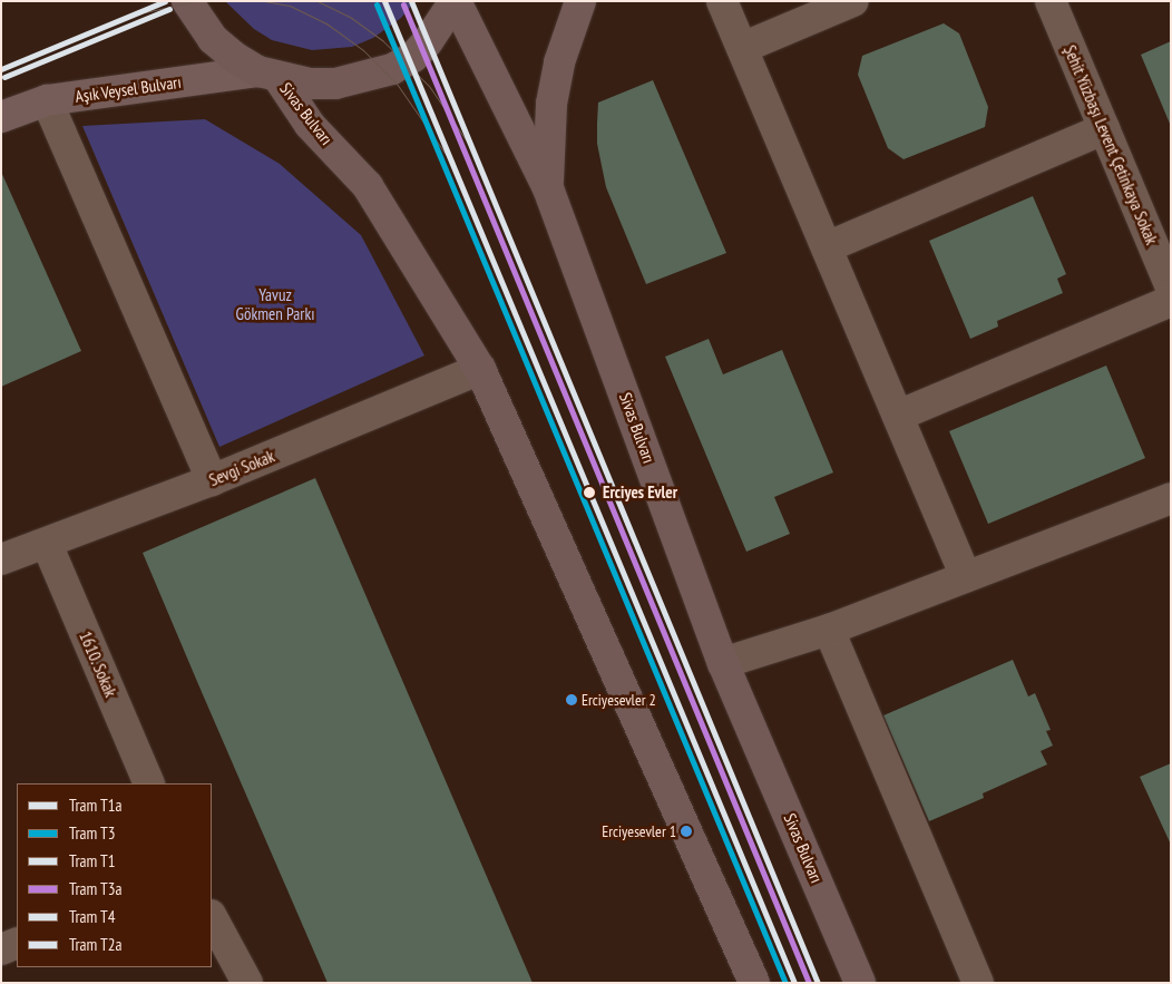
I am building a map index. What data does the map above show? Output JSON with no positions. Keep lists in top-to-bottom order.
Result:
{
  "streets": {
    "highway": ["Sivas Bulvarı"],
    "main road": ["Aşık Veysel Bulvarı"],
    "street": ["Şehit Yüzbaşı Levent Çetinkaya Sokak", "Sevgi Sokak", "1610. Sokak"]
  },
  "crossings": [
    ["Aşık Veysel Bulvarı", "Sivas Bulvarı"],
    ["Sivas Bulvarı", "Sevgi Sokak"],
    ["Sevgi Sokak", "1610. Sokak"]
  ],
  "parks": ["Yavuz Gökmen Parkı"],
  "places": ["Erciyes Evler", "Erciyesevler 2", "Erciyesevler 1"],
  "lines": [
    "tram line T1a",
    "tram line T1",
    "tram line T4",
    "tram line T3",
    "tram line T3a",
    "tram line T2a"
  ],
  "legend": [
    "Tram T1a",
    "Tram T3",
    "Tram T1",
    "Tram T3a",
    "Tram T4",
    "Tram T2a"
  ]
}
